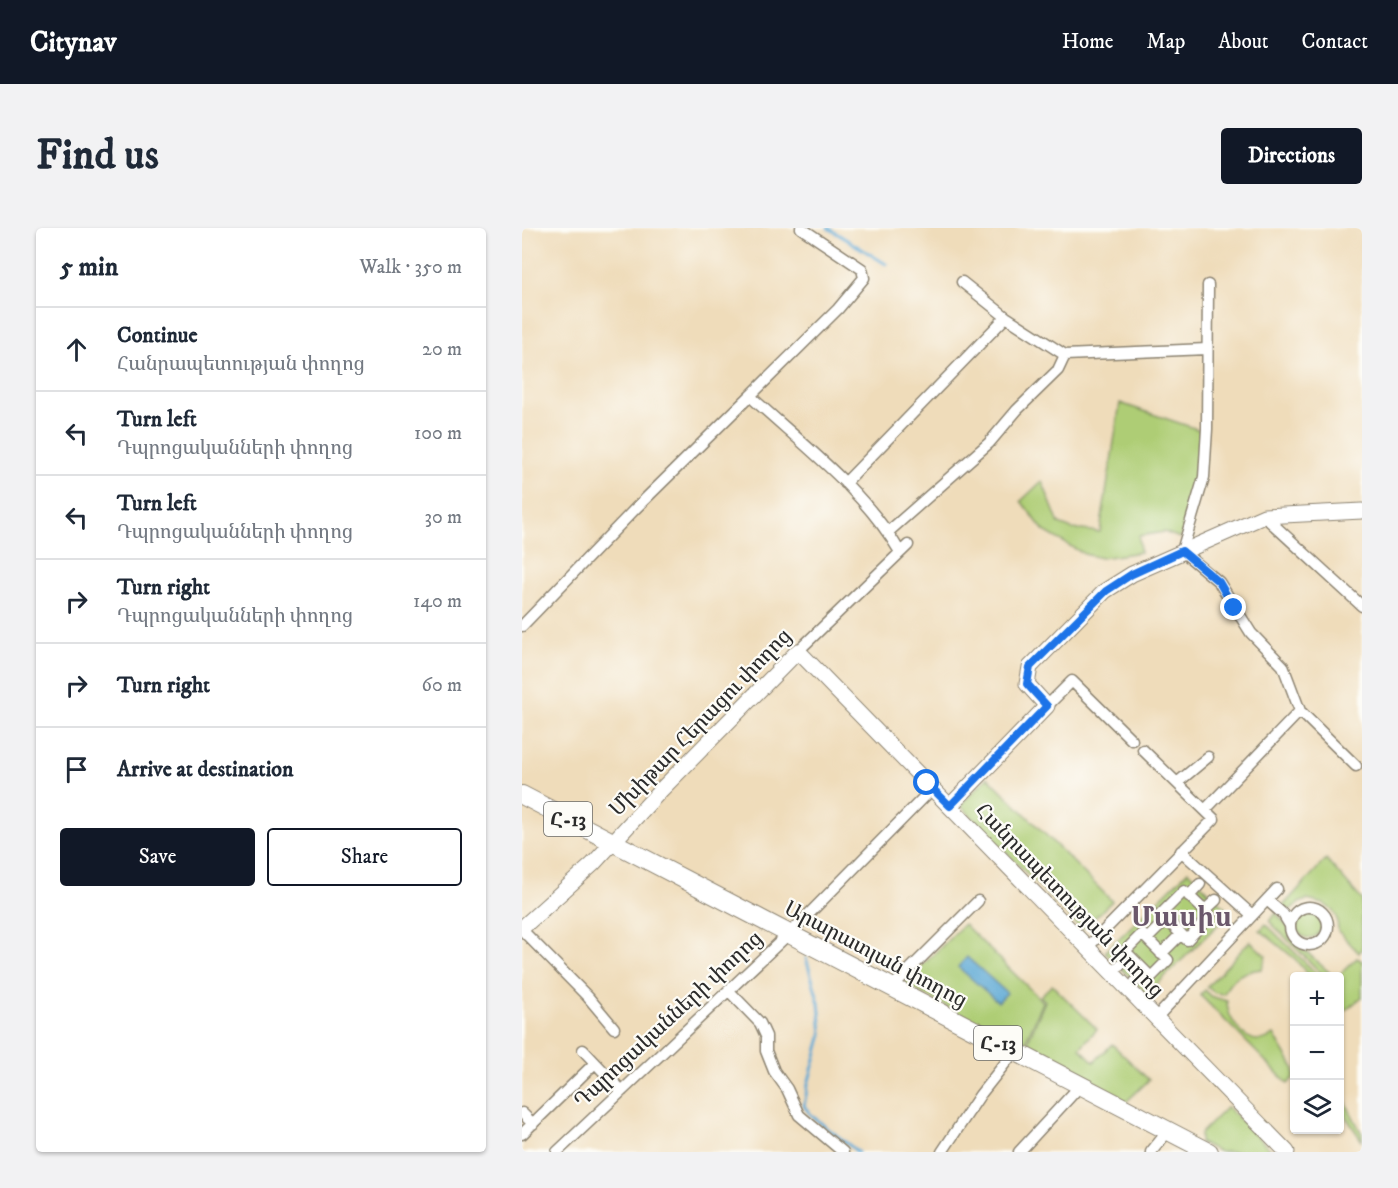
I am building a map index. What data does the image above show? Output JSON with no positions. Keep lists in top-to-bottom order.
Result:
{
  "streets": {
    "main road": ["Հ-13", "Արարատյան փողոց"],
    "street": ["Մխիթար Հերացու փողոց", "Հանրապետության փողոց", "Դպրոցականների փողոց"]
  },
  "crossings": [
    ["Մխիթար Հերացու փողոց", "Հանրապետության փողոց"],
    ["Մխիթար Հերացու փողոց", "Արարատյան փողոց"],
    ["Հանրապետության փողոց", "Դպրոցականների փողոց"],
    ["Արարատյան փողոց", "Դպրոցականների փողոց"]
  ],
  "districts": ["Մասիս"],
  "page": {
    "header": "Citynav",
    "nav": [
      "Home",
      "Map",
      "About",
      "Contact"
    ],
    "buttons": [
      "Directions",
      ["Save", "Share"]
    ],
    "title": "Find us",
    "heading": ["5 min", "Walk · 350 m"],
    "list": [
      ["Continue", "Հանրապետության փողոց", "20 m"],
      ["Turn left", "Դպրոցականների փողոց", "100 m"],
      ["Turn left", "Դպրոցականների փողոց", "30 m"],
      ["Turn right", "Դպրոցականների փողոց", "140 m"],
      ["Turn right", "60 m"],
      "Arrive at destination"
    ],
    "map_buttons": ["+", "−"]
  }
}
